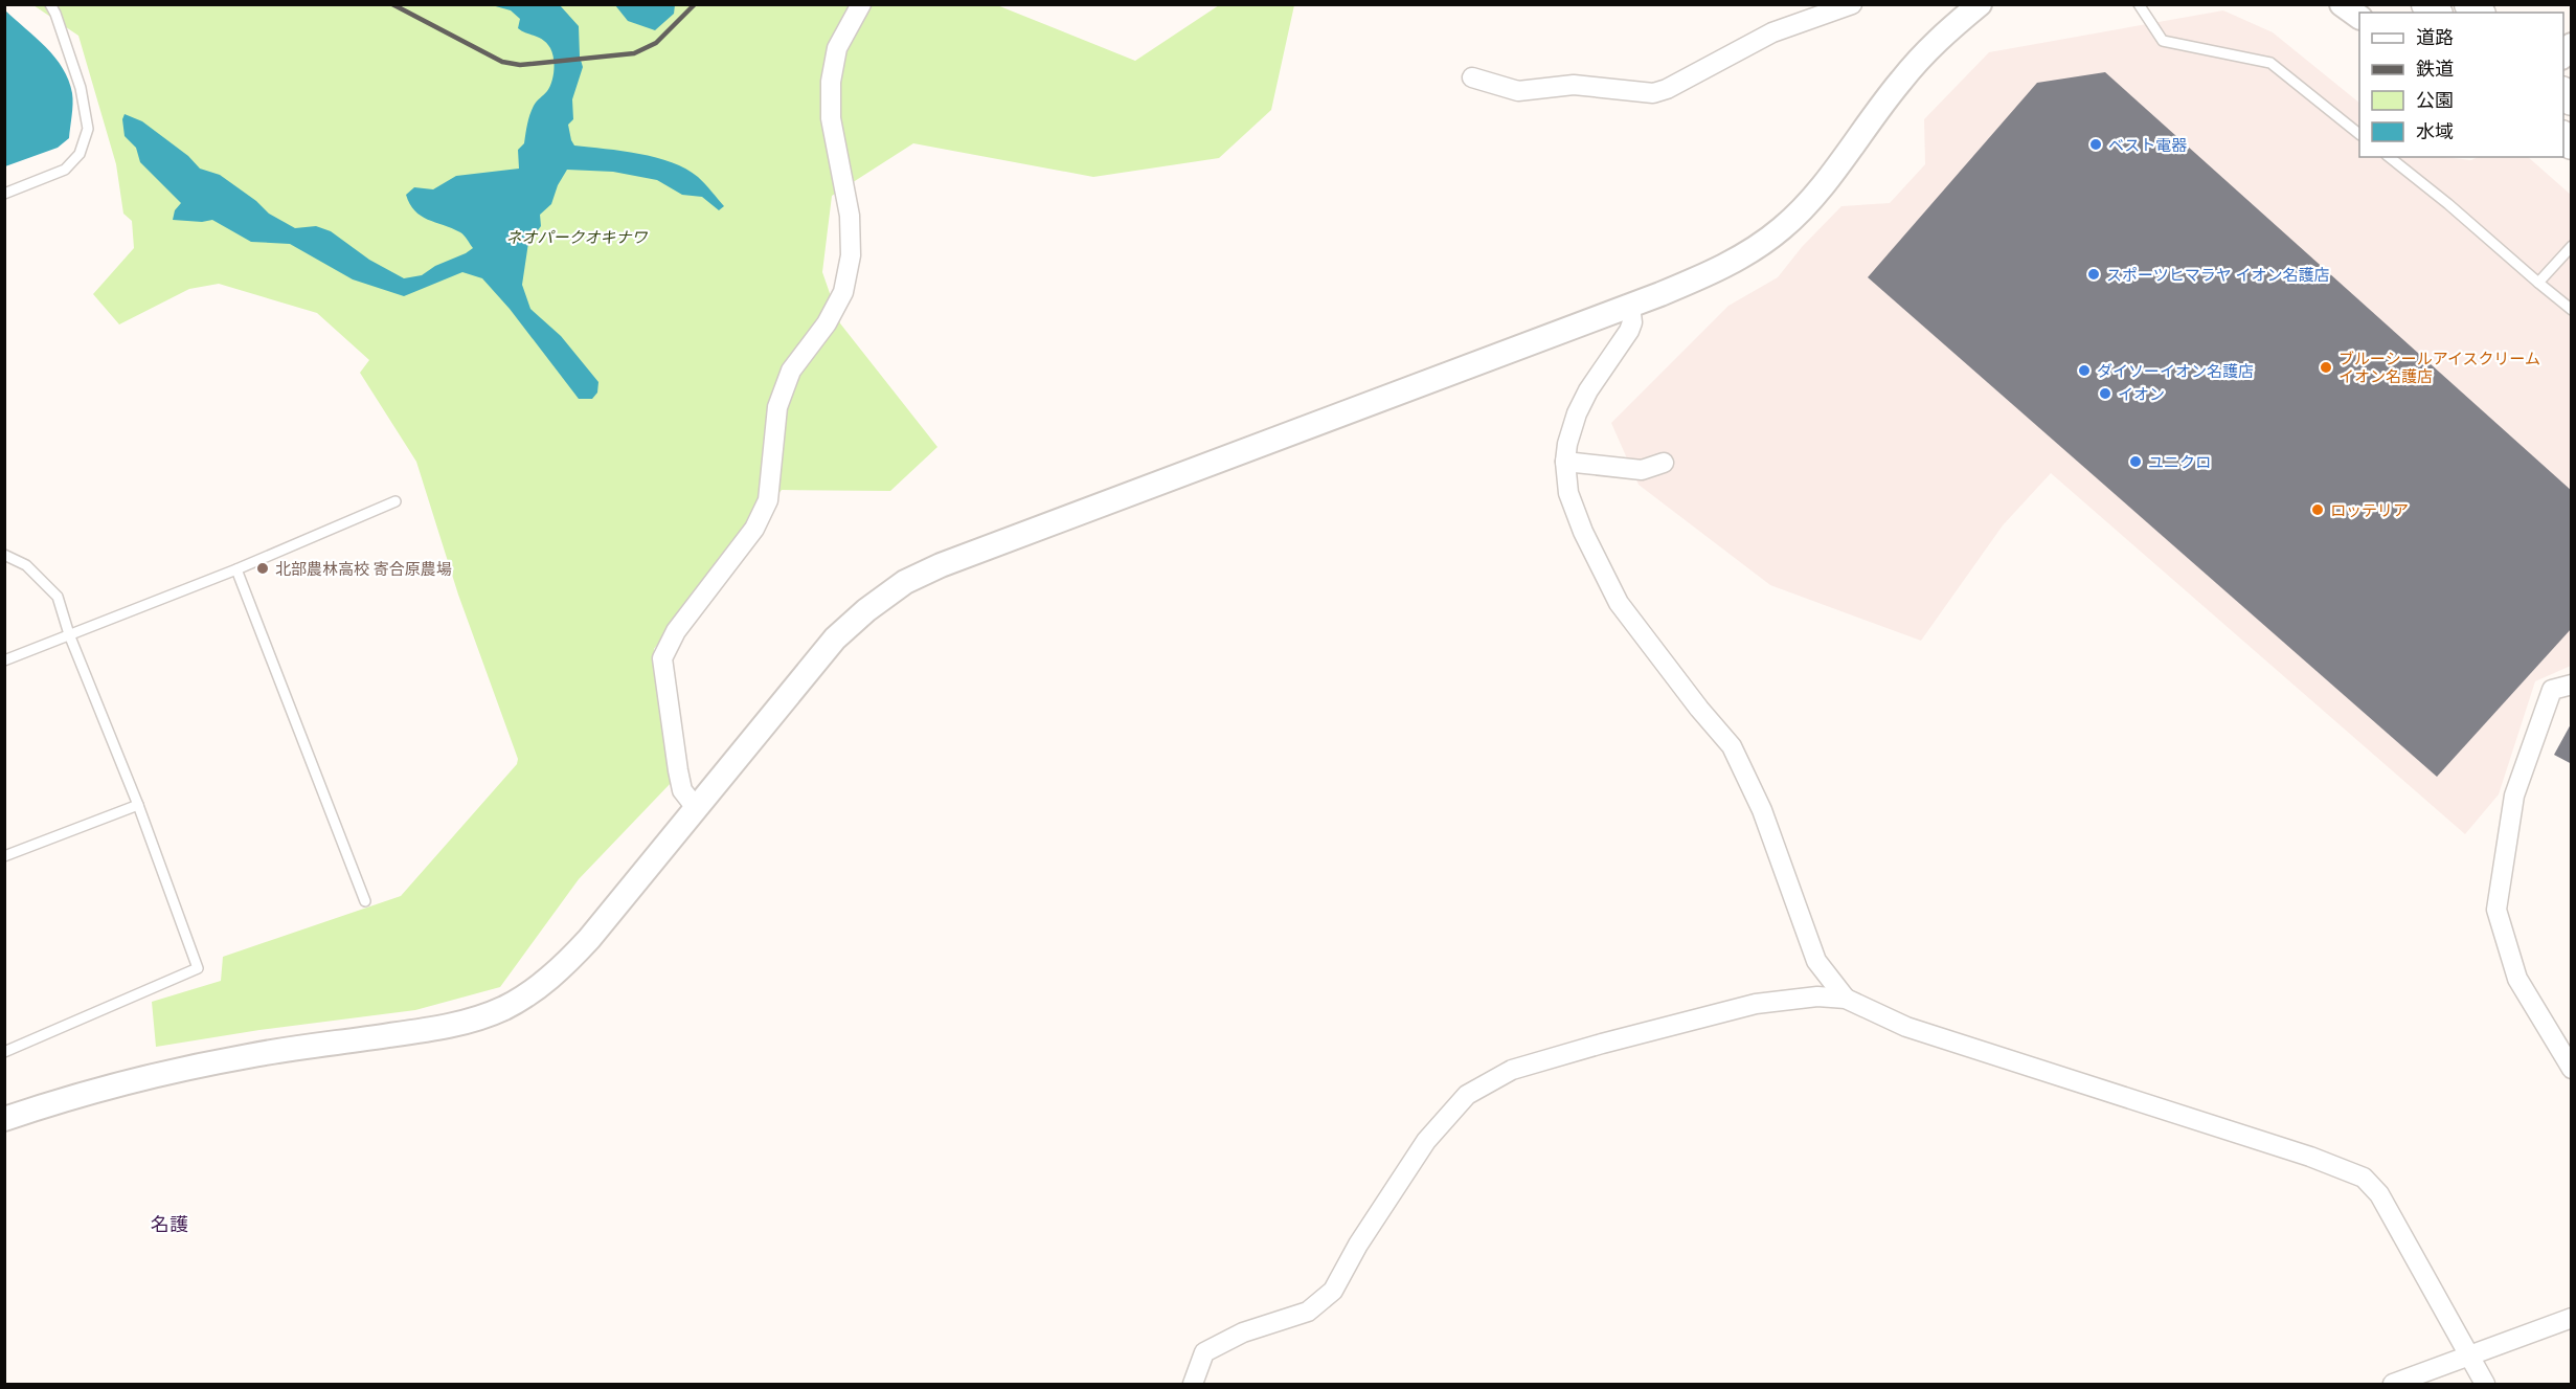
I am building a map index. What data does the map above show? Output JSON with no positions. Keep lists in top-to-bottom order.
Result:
{
  "districts": ["名護"],
  "parks": ["ネオパークオキナワ"],
  "places": [
    "ベスト電器",
    "スポーツヒマラヤ イオン名護店",
    "ブルーシールアイスクリーム イオン名護店",
    "ダイソーイオン名護店",
    "イオン",
    "ユニクロ",
    "ロッテリア",
    "北部農林高校 寄合原農場"
  ],
  "legend": [
    "道路",
    "鉄道",
    "公園",
    "水域"
  ]
}
